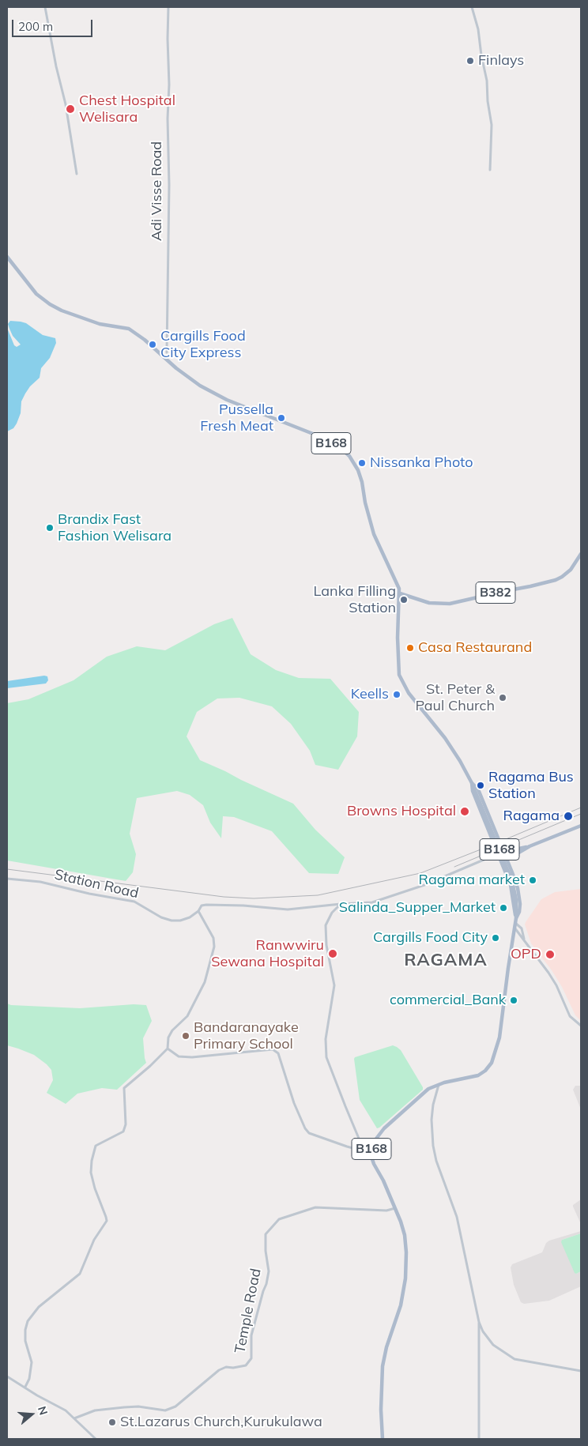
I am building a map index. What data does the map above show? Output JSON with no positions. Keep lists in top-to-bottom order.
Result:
{
  "streets": {
    "main road": ["B168", "B382"],
    "street": ["Adi Visse Road", "Station Road", "Temple Road"]
  },
  "crossings": [
    ["B168", "B382"],
    ["B168", "Station Road"],
    ["B168", "Temple Road"]
  ],
  "districts": ["RAGAMA"],
  "places": [
    "Finlays",
    "Chest Hospital Welisara",
    "Cargills Food City Express",
    "Pussella Fresh Meat",
    "Nissanka Photo",
    "Brandix Fast Fashion Welisara",
    "Lanka Filling Station",
    "Casa Restaurand",
    "Keells",
    "St. Peter & Paul Church",
    "Ragama Bus Station",
    "Browns Hospital",
    "Ragama",
    "Ragama market",
    "Salinda_Supper_Market",
    "Cargills Food City",
    "Ranwwiru Sewana Hospital",
    "OPD",
    "commercial_Bank",
    "Bandaranayake Primary School",
    "St.Lazarus Church,Kurukulawa"
  ],
  "scale_bar": "200 m",
  "north": "right"
}
